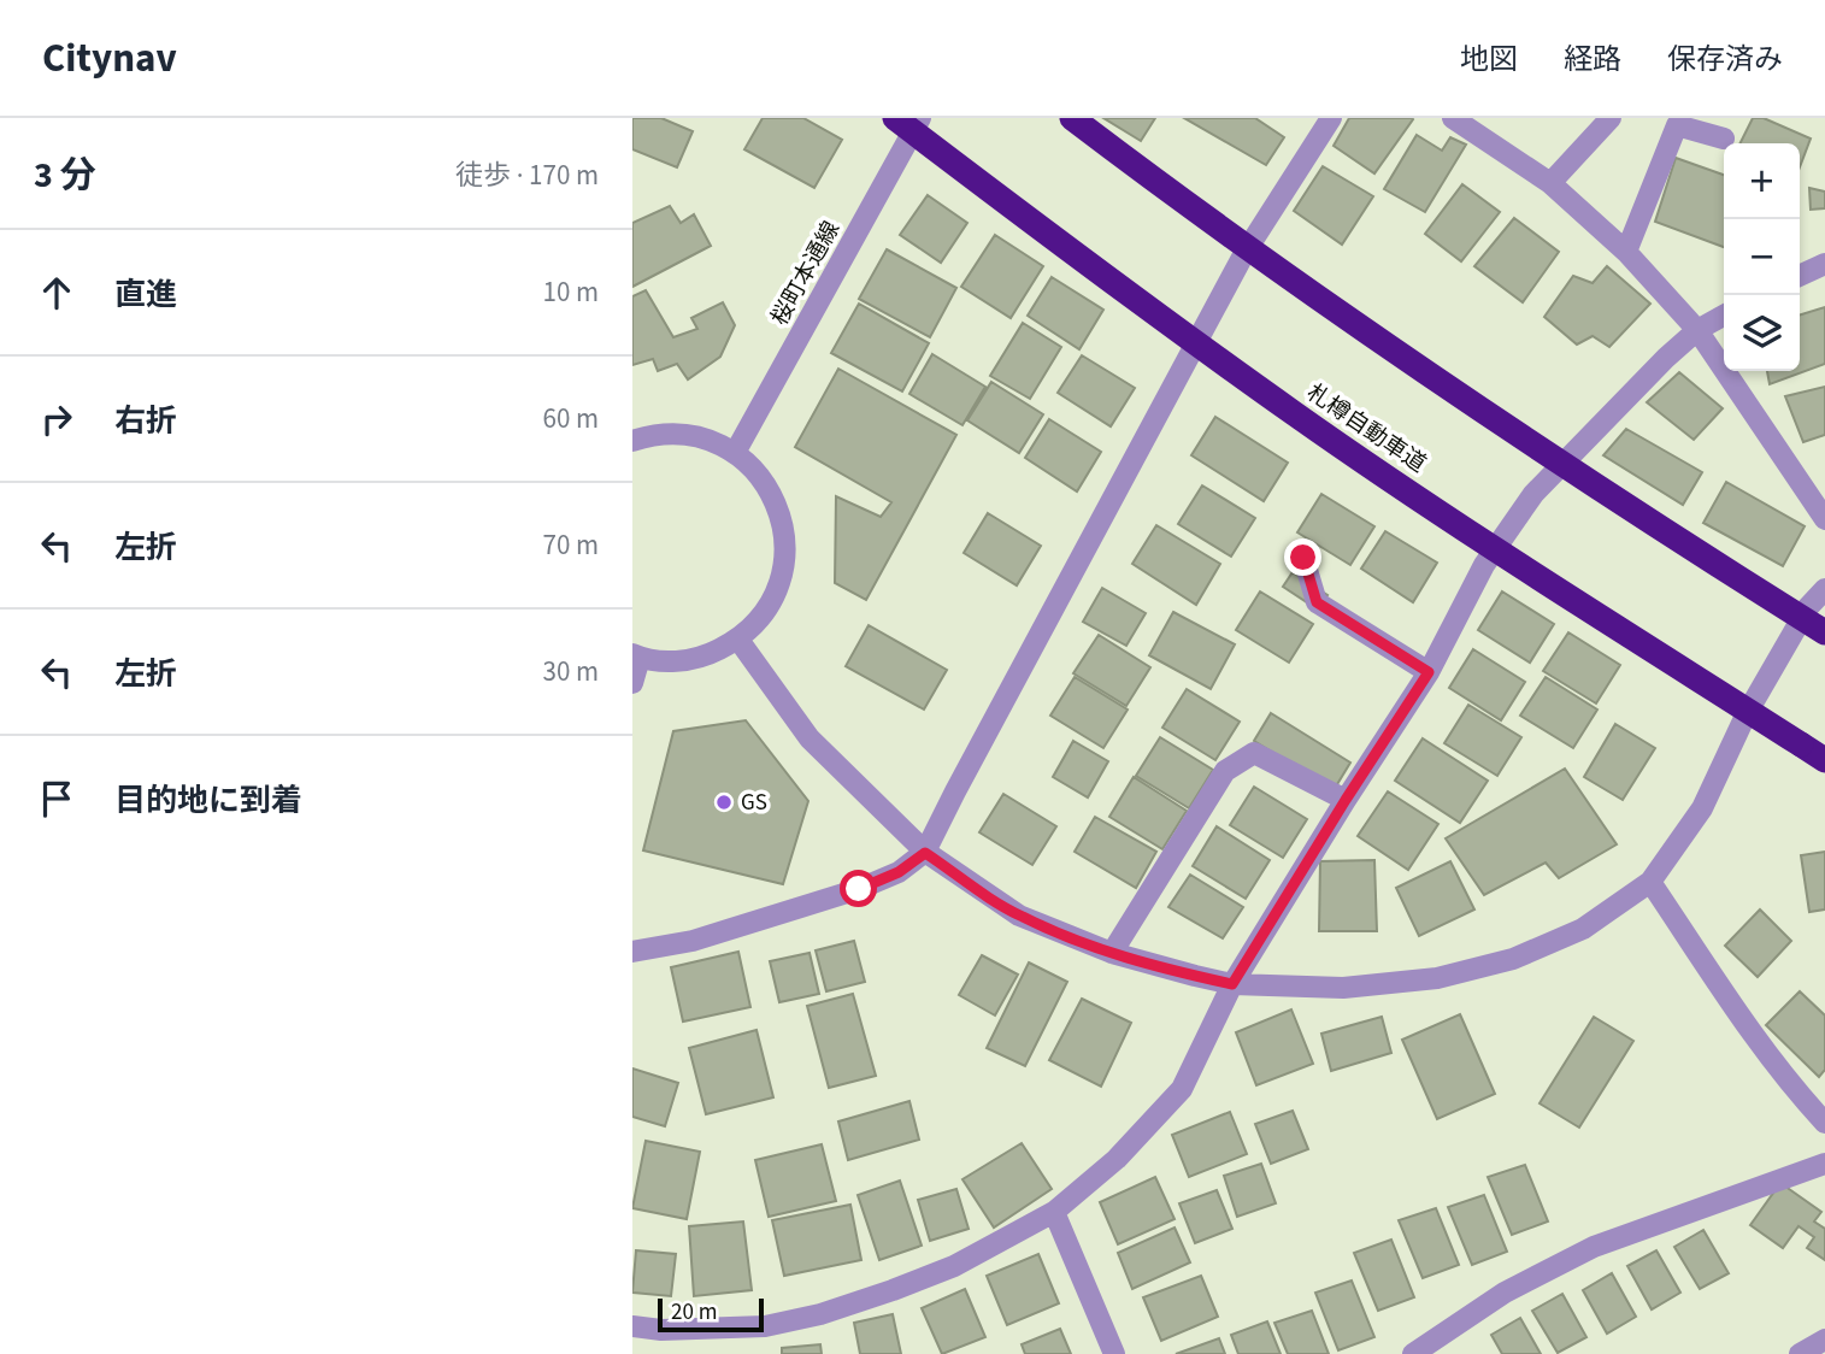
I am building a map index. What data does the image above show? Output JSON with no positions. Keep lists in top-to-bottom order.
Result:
{
  "streets": {
    "highway": ["札樽自動車道"],
    "street": ["桜町本通線"]
  },
  "places": ["GS"],
  "scale_bar": "20 m",
  "page": {
    "header": "Citynav",
    "nav": ["地図", "経路", "保存済み"],
    "heading": ["3 分", "徒歩 · 170 m"],
    "map_buttons": ["+", "−"],
    "list": [
      ["直進", "10 m"],
      ["右折", "60 m"],
      ["左折", "70 m"],
      ["左折", "30 m"],
      "目的地に到着"
    ],
    "scale": "20 m"
  }
}
